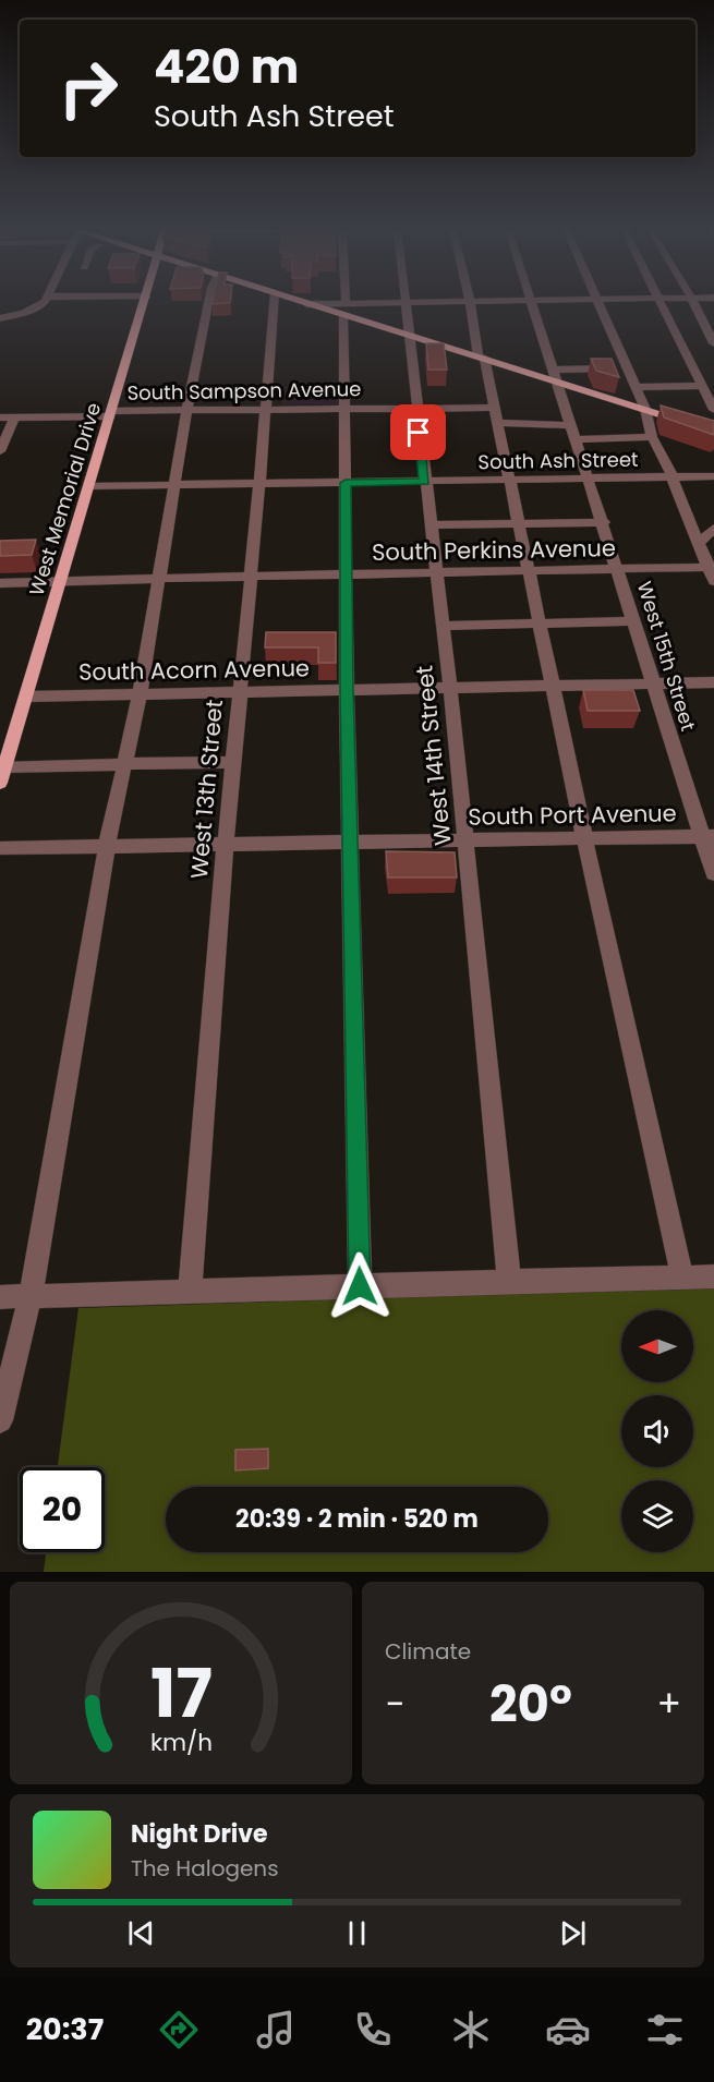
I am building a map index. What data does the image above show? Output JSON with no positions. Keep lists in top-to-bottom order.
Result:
{
  "streets": {
    "main road": ["West Memorial Drive"],
    "street": [
      "South Sampson Avenue",
      "South Ash Street",
      "South Perkins Avenue",
      "West 15th Street",
      "South Acorn Avenue",
      "West 14th Street",
      "West 13th Street",
      "South Port Avenue"
    ]
  },
  "crossings": [
    ["South Sampson Avenue", "West Memorial Drive"],
    ["South Sampson Avenue", "West 15th Street"],
    ["South Sampson Avenue", "West 14th Street"],
    ["South Sampson Avenue", "West 13th Street"],
    ["South Ash Street", "West Memorial Drive"],
    ["South Ash Street", "West 15th Street"],
    ["South Ash Street", "West 14th Street"],
    ["South Ash Street", "West 13th Street"],
    ["West Memorial Drive", "South Perkins Avenue"],
    ["West Memorial Drive", "South Acorn Avenue"],
    ["South Perkins Avenue", "West 15th Street"],
    ["South Perkins Avenue", "West 14th Street"],
    ["South Perkins Avenue", "West 13th Street"],
    ["West 15th Street", "South Acorn Avenue"],
    ["West 15th Street", "South Port Avenue"],
    ["South Acorn Avenue", "West 14th Street"],
    ["South Acorn Avenue", "West 13th Street"],
    ["West 14th Street", "South Port Avenue"],
    ["West 13th Street", "South Port Avenue"]
  ],
  "north": "left",
  "page": {
    "turn": ["420 m", "South Ash Street"],
    "limit": "20",
    "trip": "20:39 · 2 min · 520 m",
    "tile": "Climate",
    "heat": ["−", "20°", "+"],
    "song": ["Night Drive", "The Halogens"],
    "tabs": "20:37",
    "gauge": ["17", "km/h"]
  }
}
